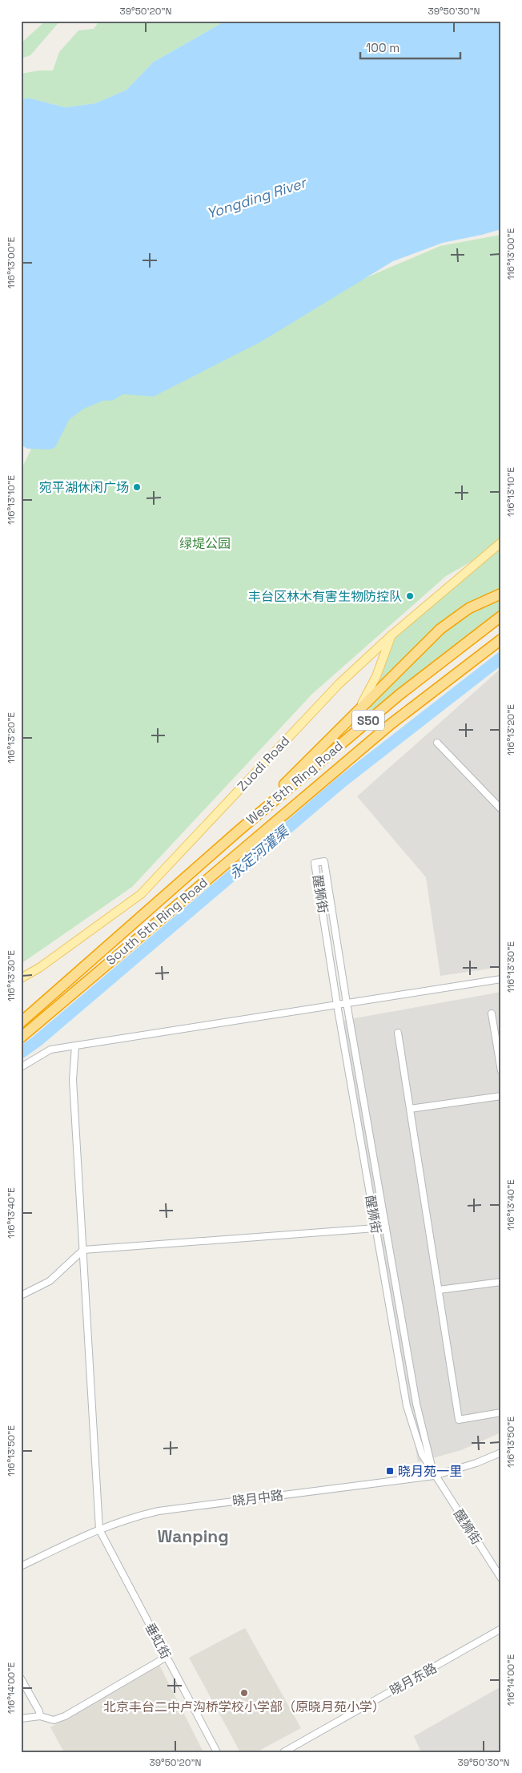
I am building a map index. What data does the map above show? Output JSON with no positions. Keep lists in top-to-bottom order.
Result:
{
  "streets": {
    "highway": ["S50", "West 5th Ring Road", "South 5th Ring Road"],
    "main road": ["Zuodi Road"],
    "street": [
      "醒狮街",
      "晓月中路",
      "垂虹街",
      "晓月东路"
    ]
  },
  "crossings": [
    ["S50", "South 5th Ring Road"],
    ["West 5th Ring Road", "South 5th Ring Road"],
    ["醒狮街", "晓月中路"],
    ["晓月中路", "垂虹街"]
  ],
  "districts": ["Wanping"],
  "water": ["Yongding River", "永定河灌渠"],
  "parks": ["绿堤公园"],
  "places": {
    "other": ["宛平湖休闲广场", "丰台区林木有害生物防控队", "北京丰台二中卢沟桥学校小学部（原晓月苑小学）"],
    "transit": ["晓月苑一里"]
  },
  "scale_bar": "100 m",
  "coordinates": [
    "39°50'20\"N",
    "39°50'30\"N",
    "116°13'00\"E",
    "116°13'10\"E",
    "116°13'20\"E",
    "116°13'30\"E",
    "116°13'40\"E",
    "116°13'50\"E",
    "116°14'00\"E"
  ]
}
